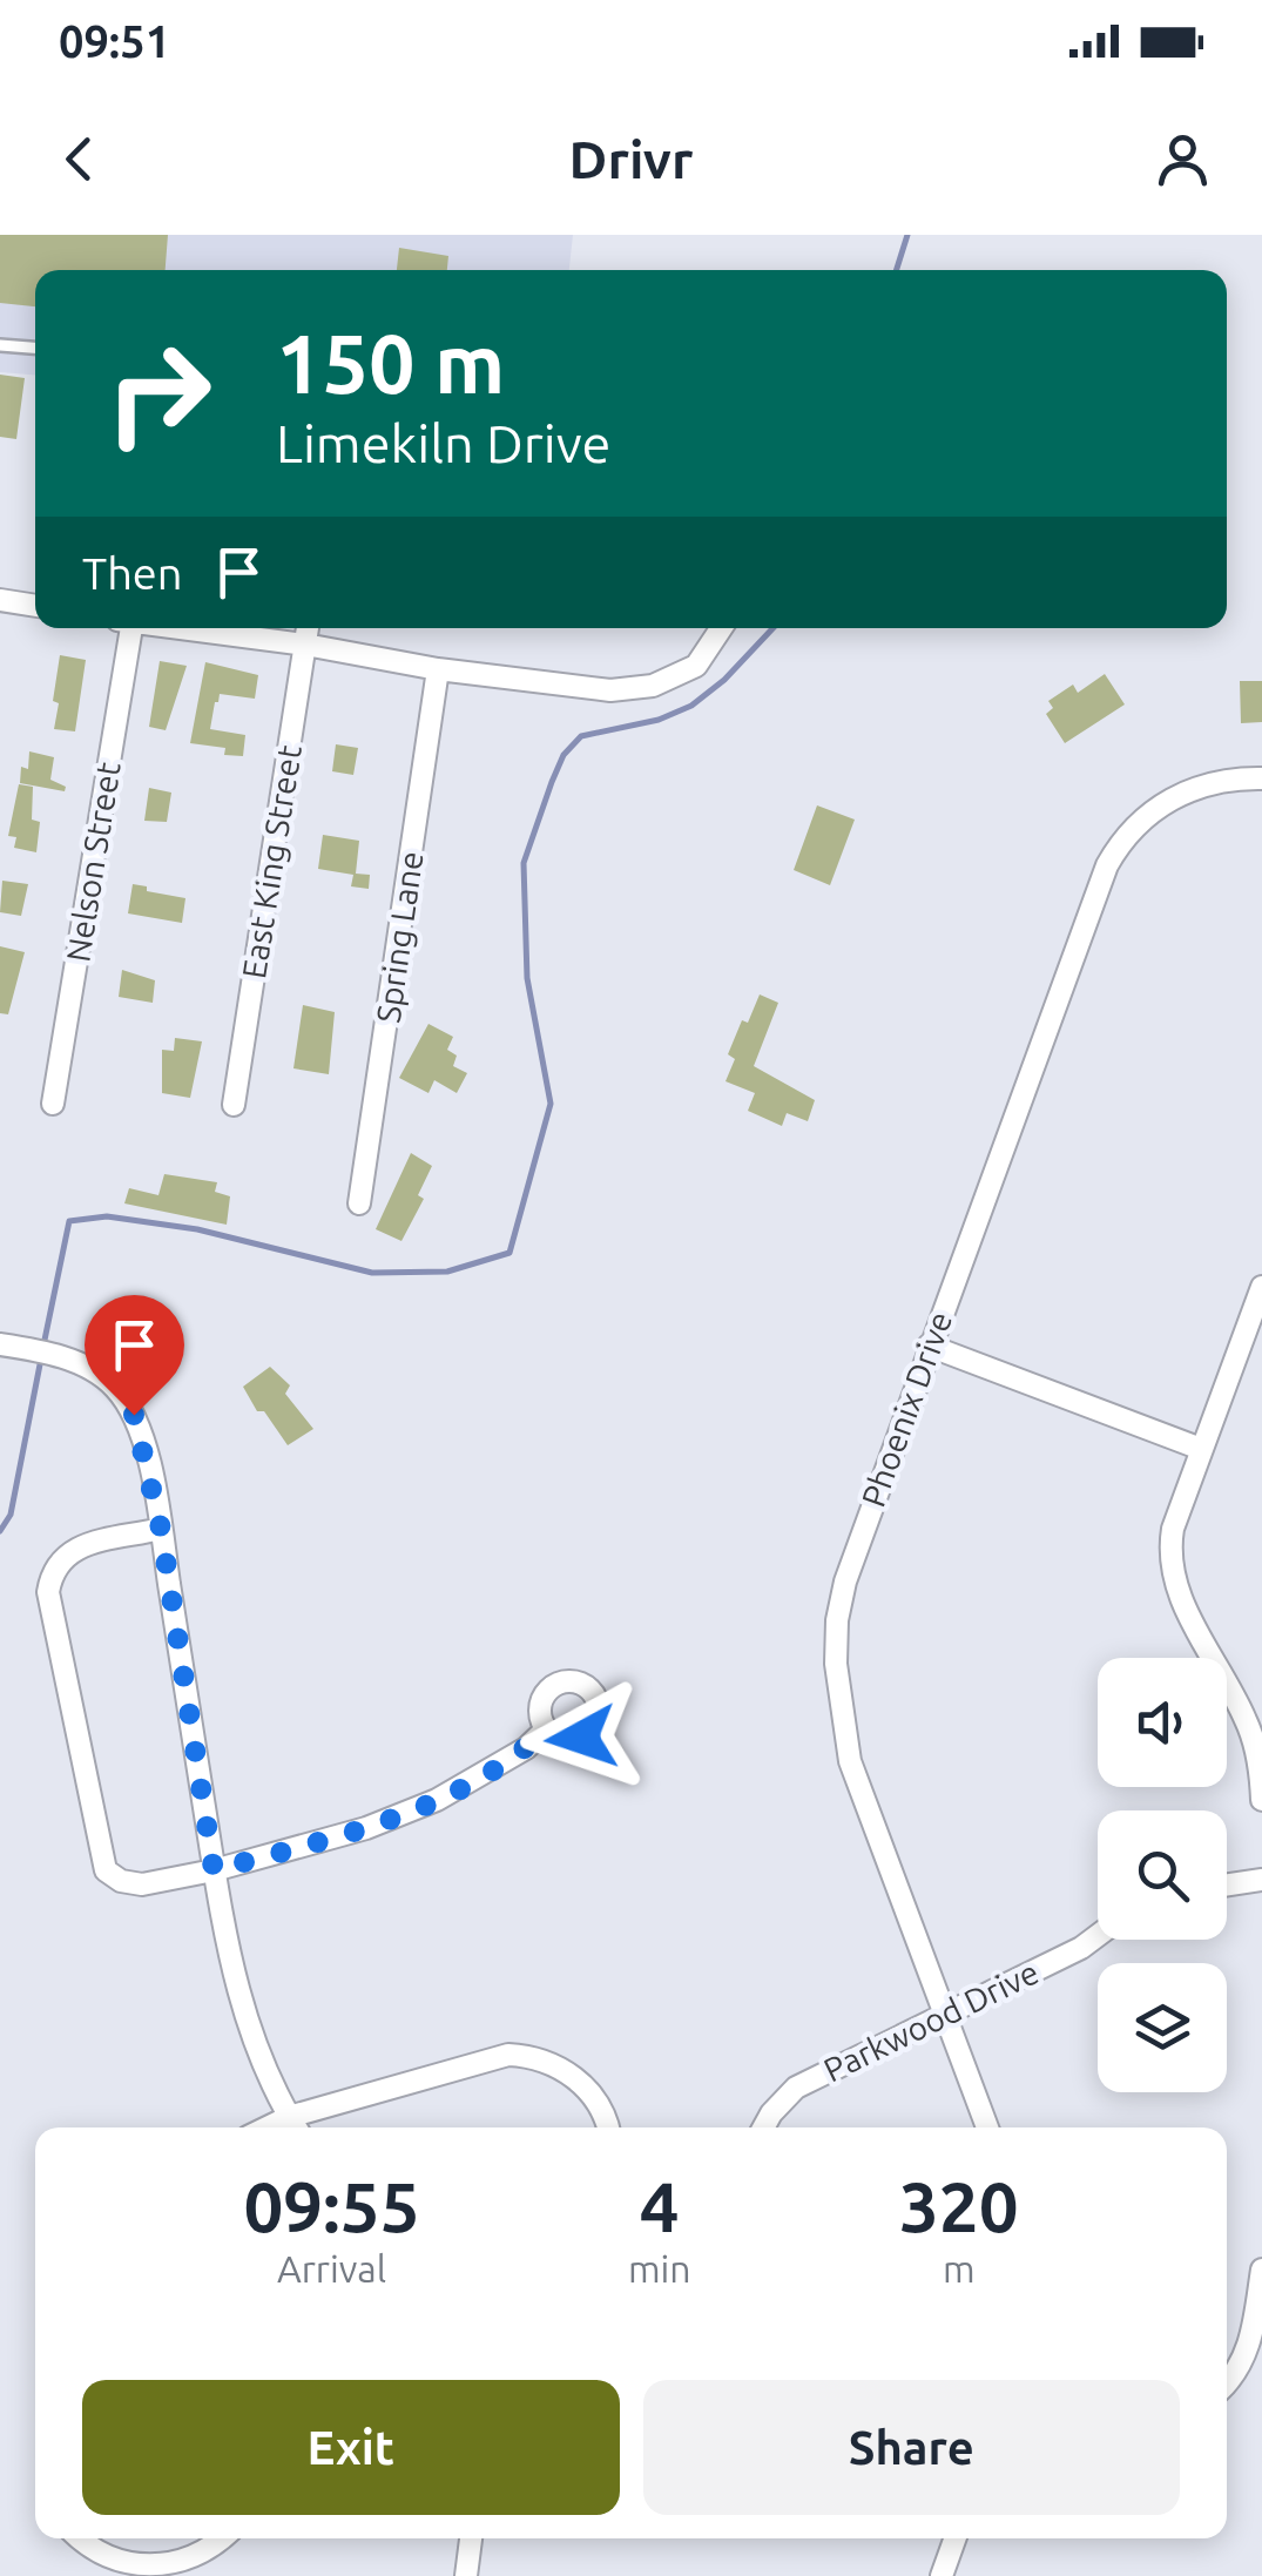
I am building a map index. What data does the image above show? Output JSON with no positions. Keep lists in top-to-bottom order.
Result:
{
  "streets": {
    "street": [
      "Nelson Street",
      "East King Street",
      "Spring Lane",
      "Phoenix Drive",
      "Parkwood Drive"
    ]
  },
  "crossings": [
    ["Phoenix Drive", "Parkwood Drive"]
  ],
  "page": {
    "status": "09:51",
    "header": "Drivr",
    "turn": ["150 m", "Limekiln Drive"],
    "then": "Then",
    "eta": [
      "09:55",
      "Arrival",
      "4",
      "min",
      "320",
      "m"
    ],
    "buttons": ["Exit", "Share"]
  }
}
